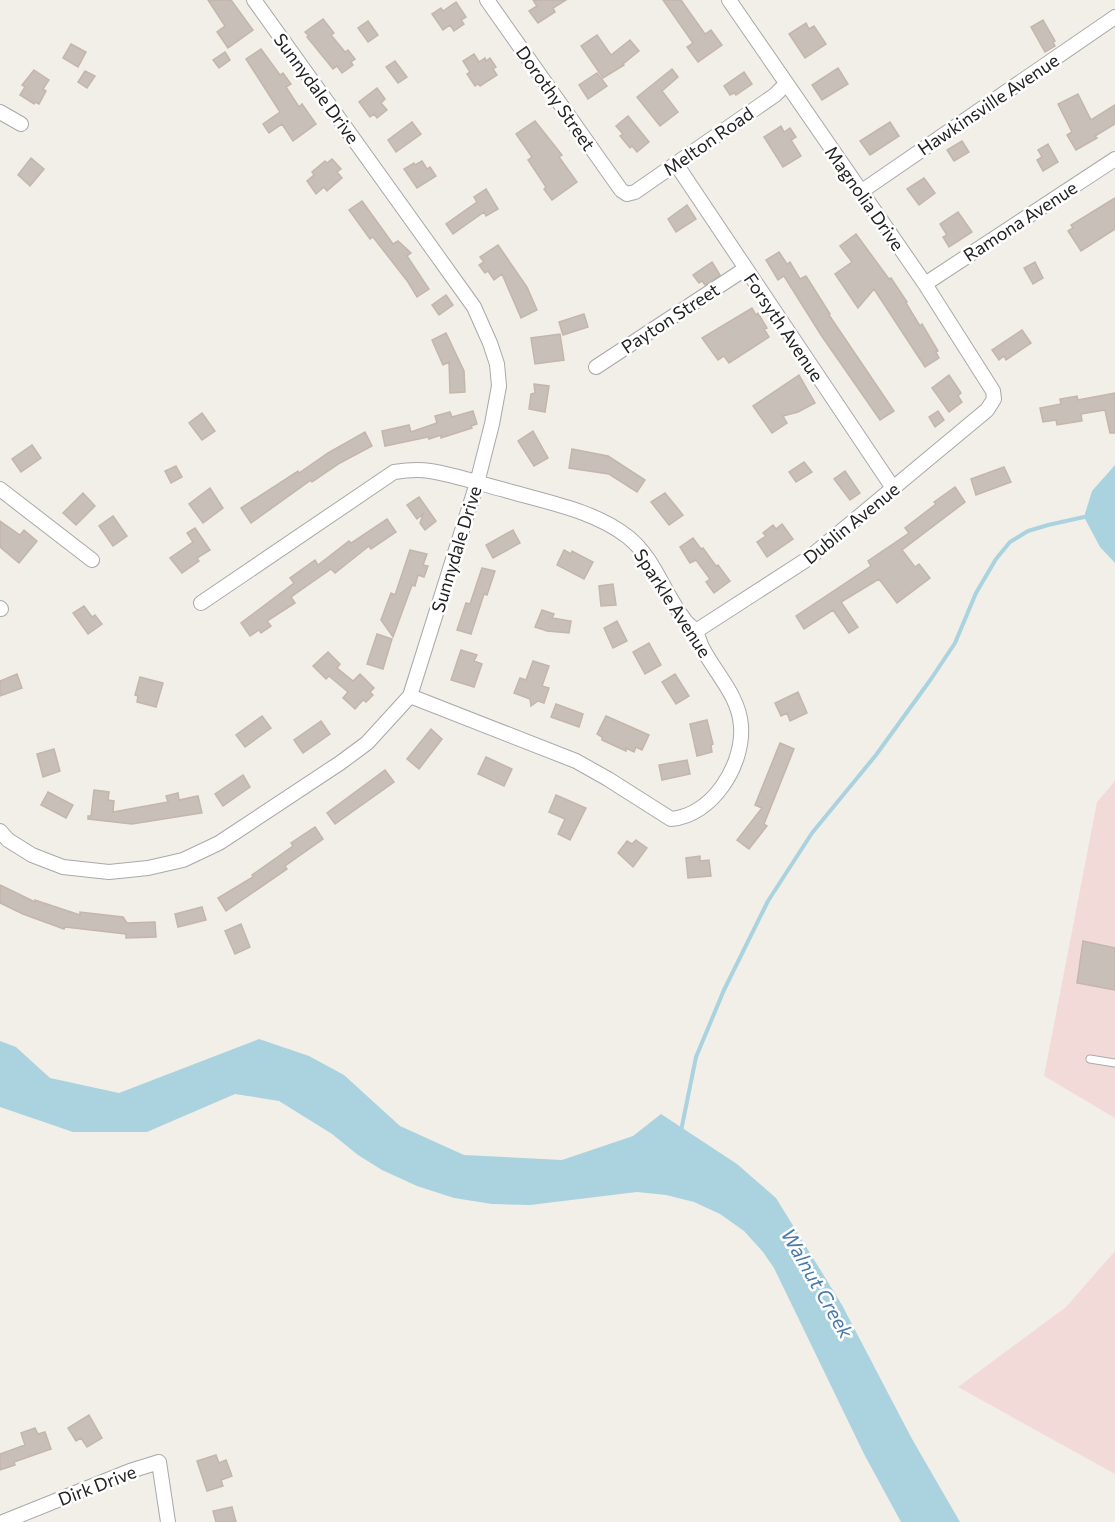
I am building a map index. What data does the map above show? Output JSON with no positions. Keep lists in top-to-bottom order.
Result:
{
  "streets": {
    "street": [
      "Sunnydale Drive",
      "Dorothy Street",
      "Hawkinsville Avenue",
      "Melton Road",
      "Magnolia Drive",
      "Ramona Avenue",
      "Payton Street",
      "Forsyth Avenue",
      "Dublin Avenue",
      "Sparkle Avenue",
      "Dirk Drive"
    ]
  },
  "crossings": [
    ["Sunnydale Drive", "Sparkle Avenue"],
    ["Dorothy Street", "Melton Road"],
    ["Hawkinsville Avenue", "Magnolia Drive"],
    ["Melton Road", "Magnolia Drive"],
    ["Melton Road", "Forsyth Avenue"],
    ["Magnolia Drive", "Ramona Avenue"],
    ["Magnolia Drive", "Dublin Avenue"],
    ["Payton Street", "Forsyth Avenue"],
    ["Forsyth Avenue", "Dublin Avenue"],
    ["Dublin Avenue", "Sparkle Avenue"]
  ],
  "water": ["Walnut Creek"]
}
